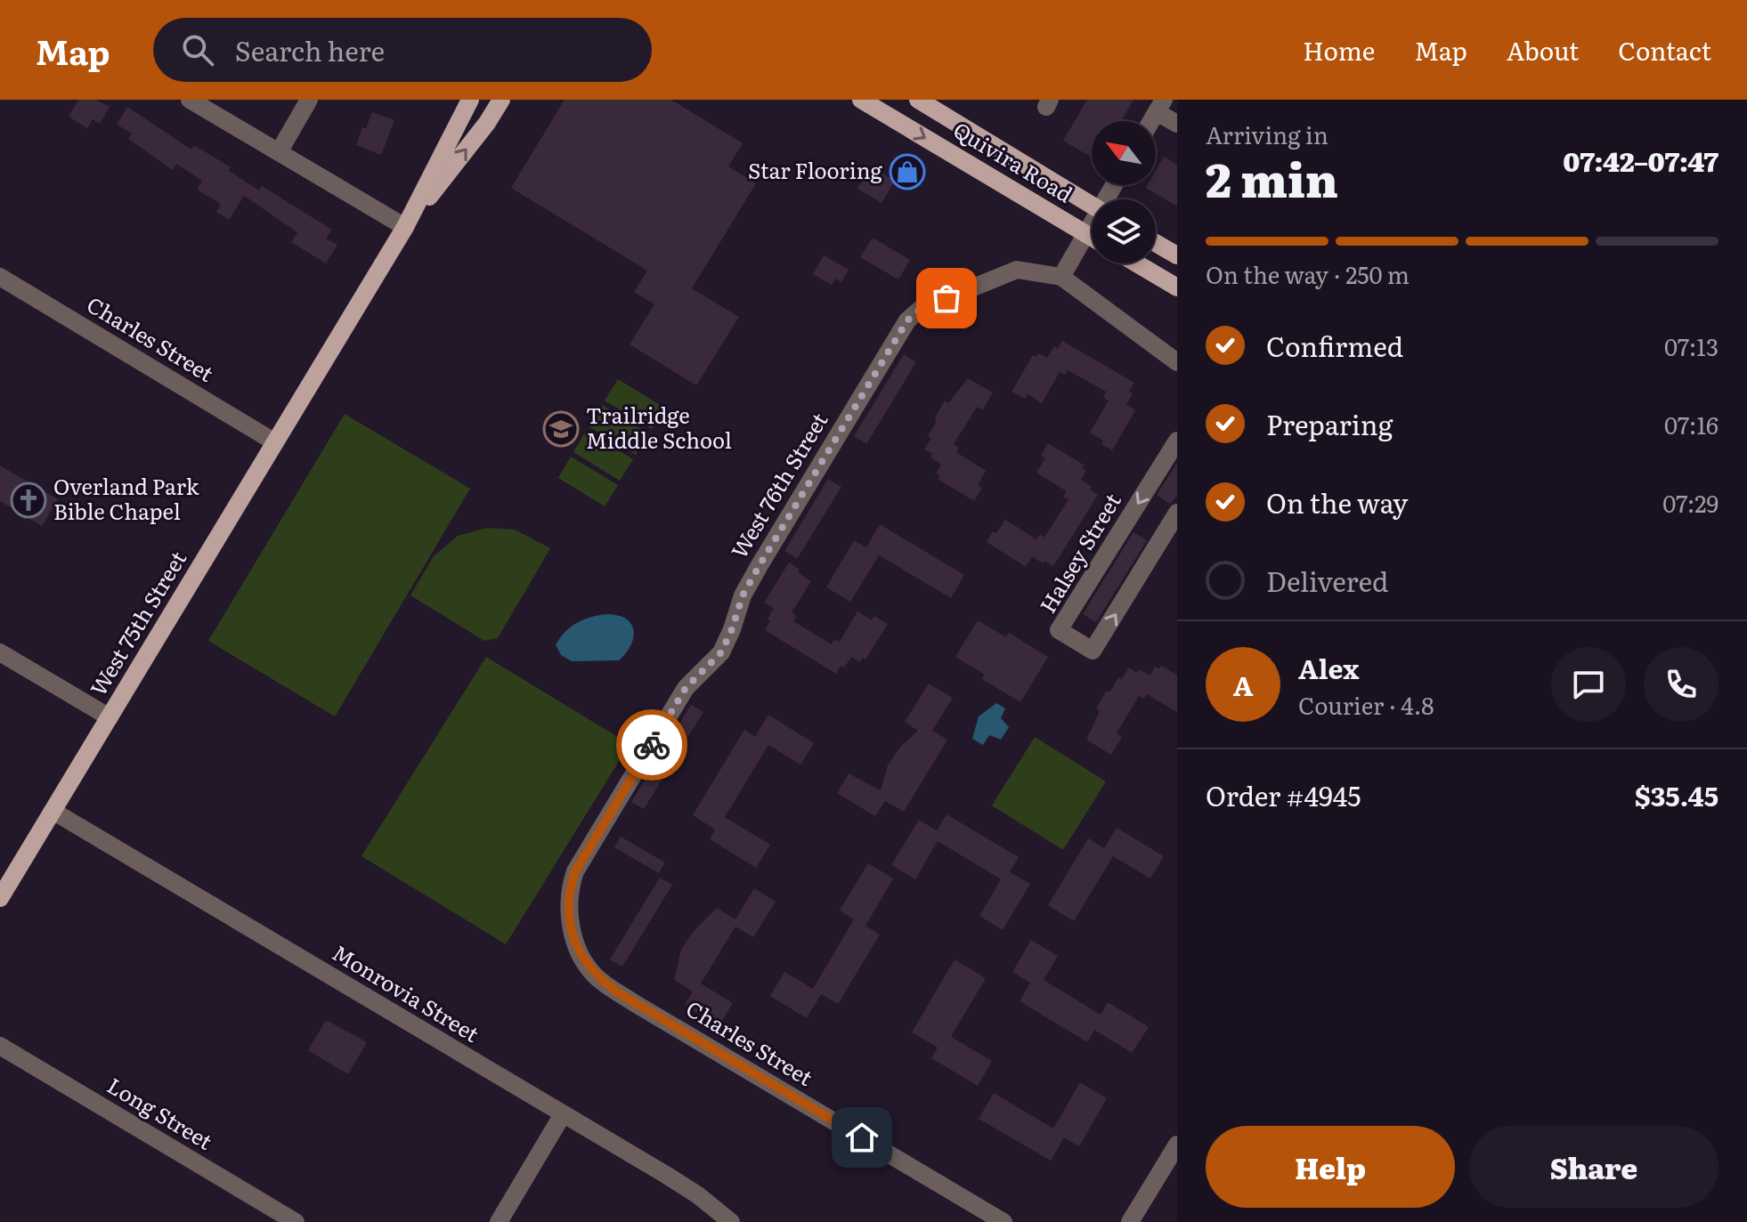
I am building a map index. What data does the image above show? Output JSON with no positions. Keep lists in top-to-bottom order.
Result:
{
  "streets": {
    "main road": ["Quivira Road", "West 75th Street"],
    "street": [
      "Charles Street",
      "West 76th Street",
      "Halsey Street",
      "Monrovia Street",
      "Long Street"
    ]
  },
  "crossings": [
    ["Charles Street", "West 76th Street"],
    ["Charles Street", "West 75th Street"],
    ["West 75th Street", "Monrovia Street"]
  ],
  "places": {
    "shop": ["Star Flooring"],
    "school or university": ["Trailridge Middle School"],
    "church": ["Overland Park Bible Chapel"]
  },
  "north": "top left",
  "page": {
    "header": "Map",
    "search": "Search here",
    "nav": [
      "Home",
      "Map",
      "About",
      "Contact"
    ],
    "heading": ["2 min", "Arriving in", "07:42–07:47"],
    "panel": [
      "Alex",
      "Courier · 4.8",
      "Order #4945",
      "$35.45"
    ],
    "bar": "On the way · 250 m",
    "list": [
      ["Confirmed", "07:13"],
      ["Preparing", "07:16"],
      ["On the way", "07:29"],
      "Delivered"
    ],
    "round": "A",
    "buttons": ["Help", "Share"]
  }
}
